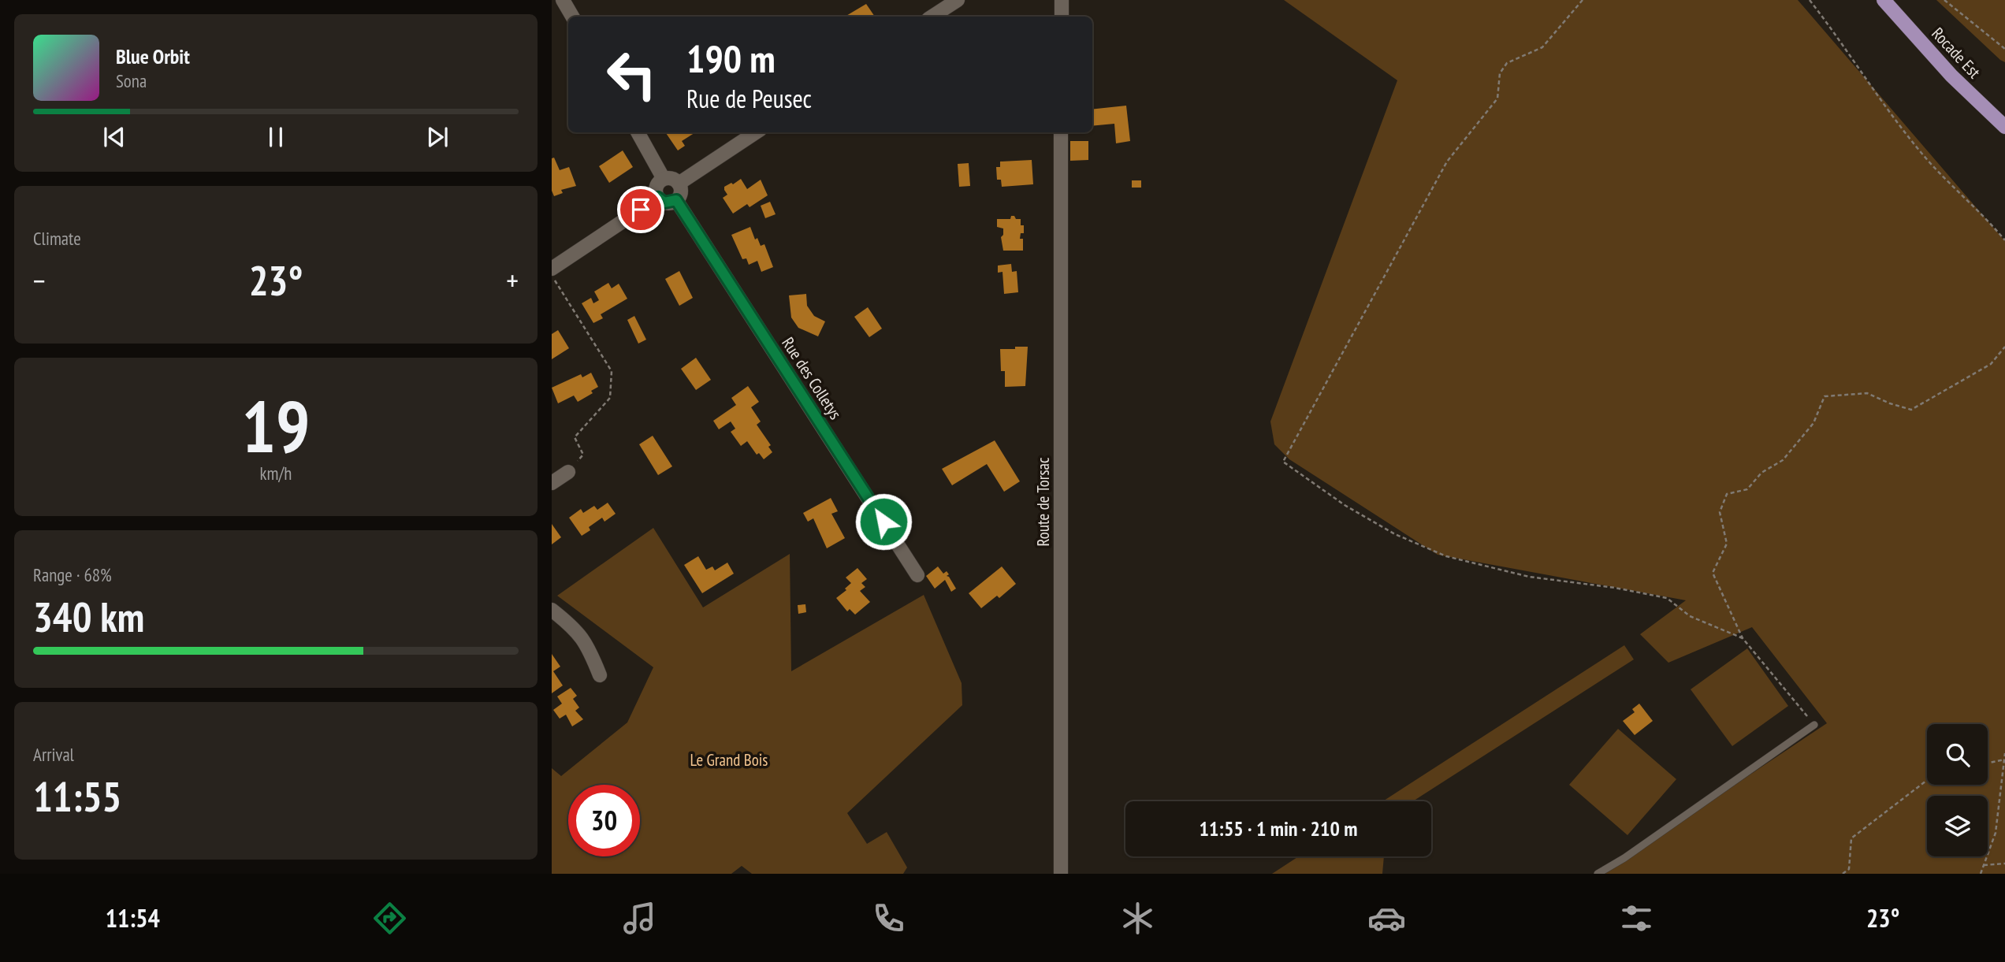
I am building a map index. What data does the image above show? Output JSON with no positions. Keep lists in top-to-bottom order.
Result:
{
  "streets": {
    "main road": ["Rocade Est"],
    "street": ["Rue des Colletys", "Route de Torsac"]
  },
  "parks": ["Le Grand Bois"],
  "page": {
    "turn": ["190 m", "Rue de Peusec"],
    "song": ["Blue Orbit", "Sona"],
    "tile": [
      "Climate",
      ["19", "km/h"],
      ["Range · 68%", "340 km"],
      ["Arrival", "11:55"]
    ],
    "heat": ["−", "23°", "+"],
    "limit": "30",
    "trip": "11:55 · 1 min · 210 m",
    "tabs": ["11:54", "23°"]
  }
}
